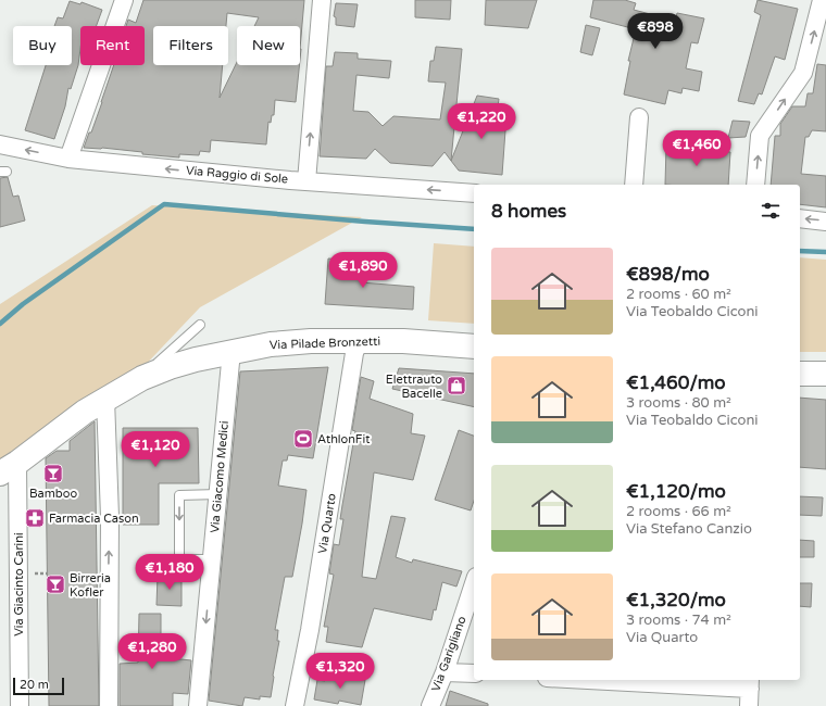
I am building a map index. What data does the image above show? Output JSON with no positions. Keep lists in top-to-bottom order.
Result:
{
  "streets": {
    "main road": ["Via Pilade Bronzetti"],
    "street": [
      "Via Raggio di Sole",
      "Via Giacomo Medici",
      "Via Quarto",
      "Via Giacinto Carini",
      "Via Garigliano"
    ]
  },
  "crossings": [
    ["Via Pilade Bronzetti", "Via Giacomo Medici"],
    ["Via Pilade Bronzetti", "Via Quarto"],
    ["Via Pilade Bronzetti", "Via Giacinto Carini"]
  ],
  "one_way": ["Via Raggio di Sole"],
  "places": {
    "shop": ["Elettrauto Bacelle"],
    "sports": ["AthlonFit"],
    "bar": ["Bamboo", "Birreria Kofler"],
    "pharmacy": ["Farmacia Cason"]
  },
  "scale_bar": "20 m",
  "page": {
    "price": [
      "€898",
      "€1,220",
      "€1,460",
      "€1,890",
      "€1,120",
      "€1,180",
      "€1,280",
      "€1,320"
    ],
    "chip": [
      "Buy",
      "Rent",
      "Filters",
      "New"
    ],
    "heading": "8 homes",
    "list": [
      {
        "name": "€898/mo",
        "note": "2 rooms · 60 m² · Via Teobaldo Ciconi"
      },
      {
        "name": "€1,460/mo",
        "note": "3 rooms · 80 m² · Via Teobaldo Ciconi"
      },
      {
        "name": "€1,120/mo",
        "note": "2 rooms · 66 m² · Via Stefano Canzio"
      },
      {
        "name": "€1,320/mo",
        "note": "3 rooms · 74 m² · Via Quarto"
      }
    ],
    "scale": "20 m"
  }
}
